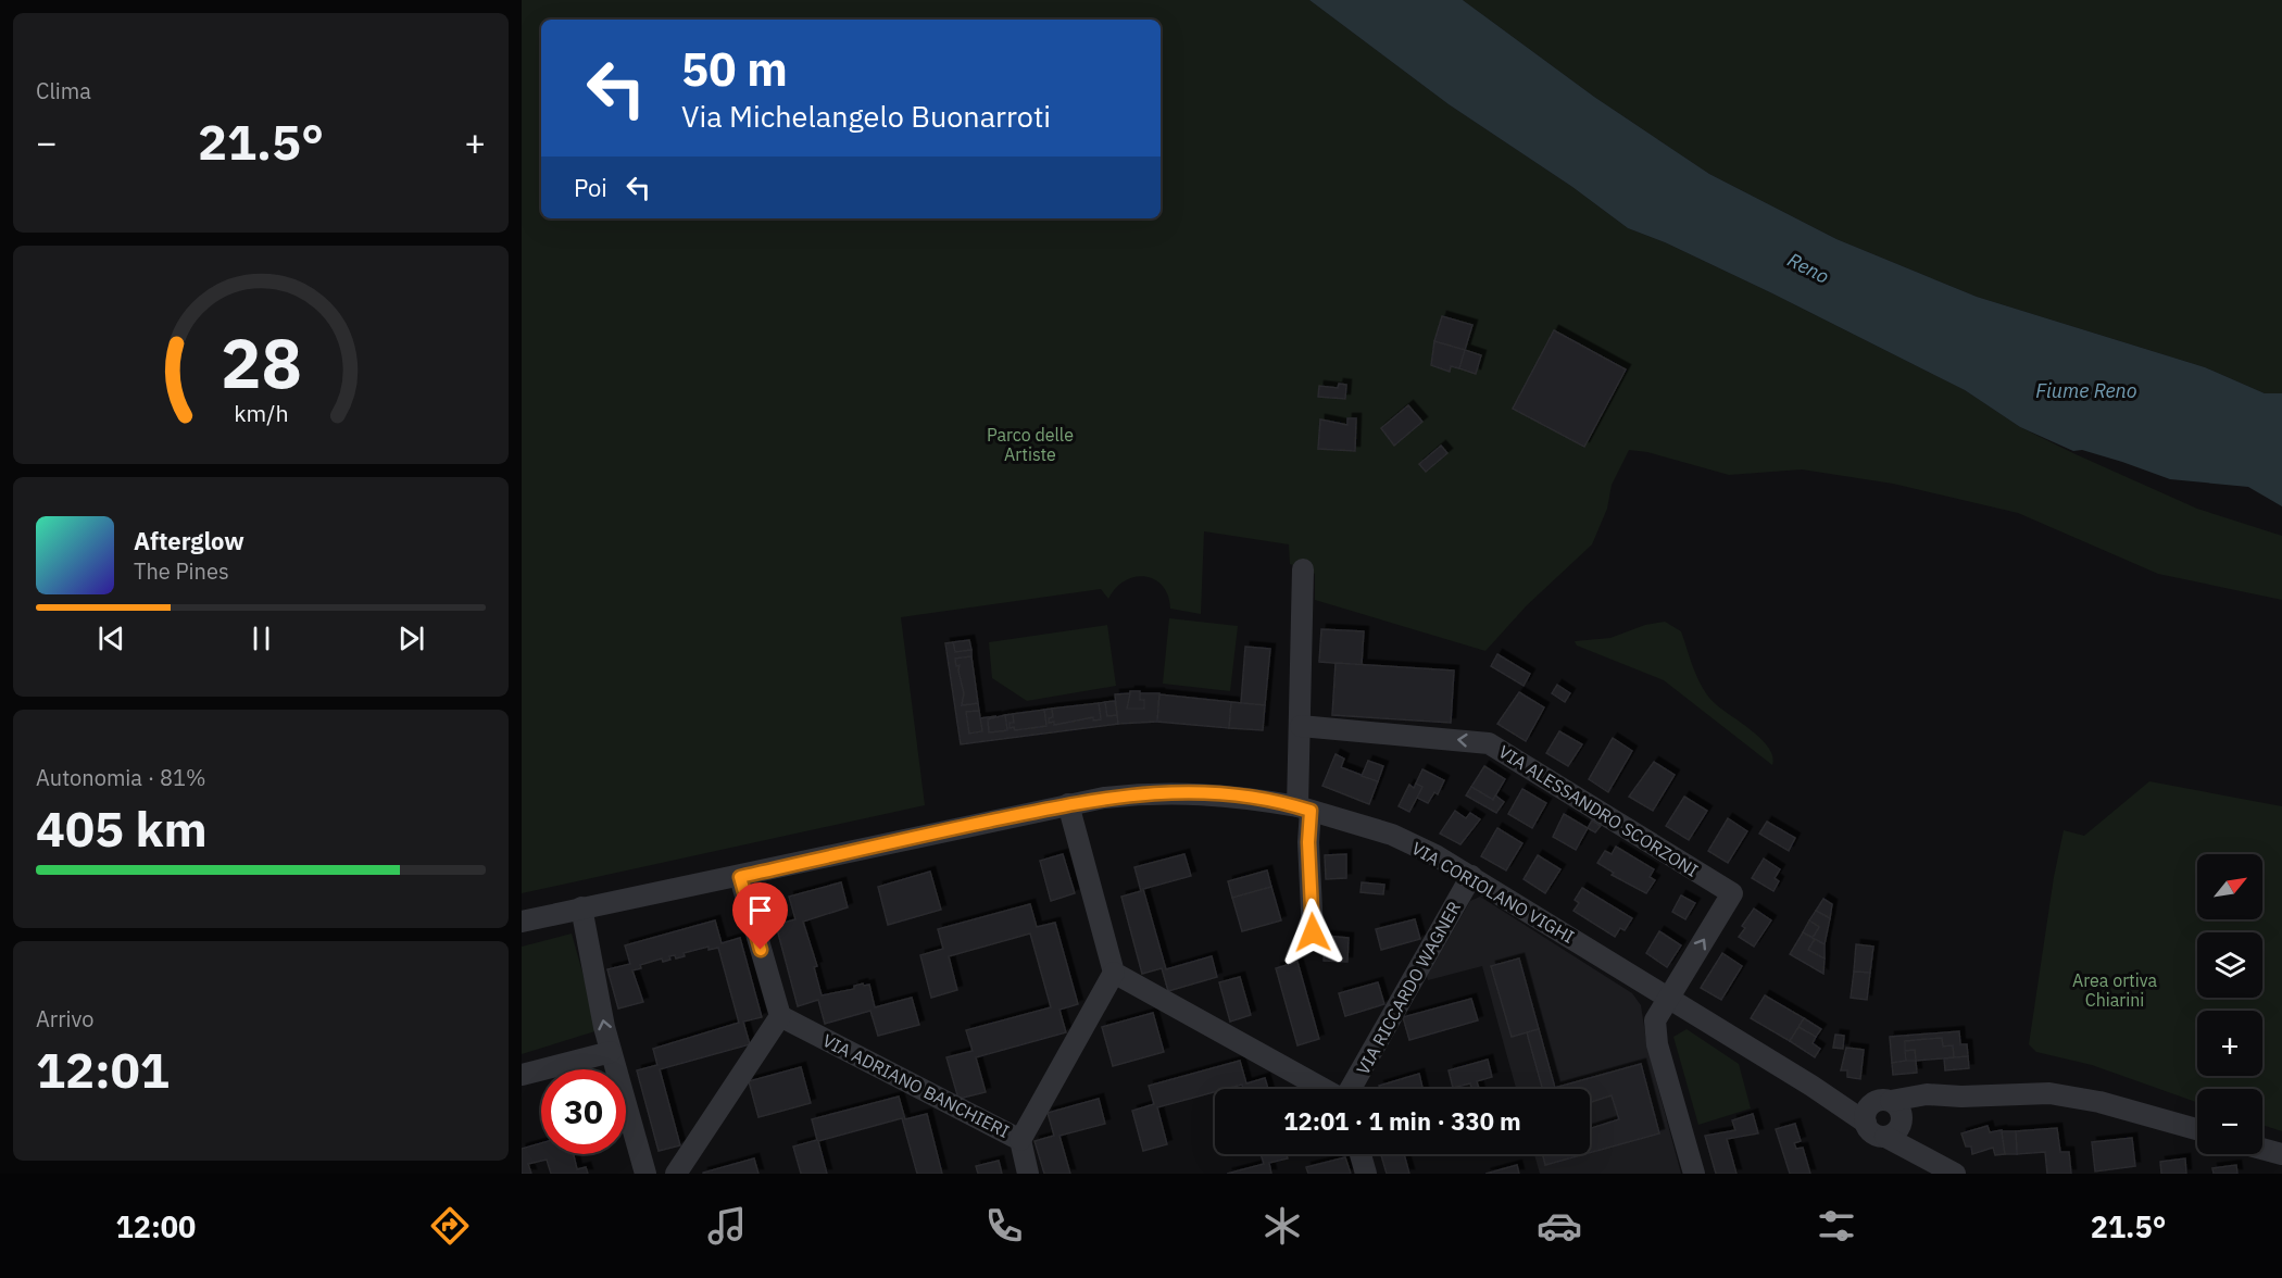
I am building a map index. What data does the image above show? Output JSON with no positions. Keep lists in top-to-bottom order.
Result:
{
  "streets": {
    "street": [
      "VIA ALESSANDRO SCORZONI",
      "VIA CORIOLANO VIGHI",
      "VIA RICCARDO WAGNER",
      "VIA ADRIANO BANCHIERI"
    ]
  },
  "crossings": [
    ["VIA ALESSANDRO SCORZONI", "VIA CORIOLANO VIGHI"],
    ["VIA CORIOLANO VIGHI", "VIA RICCARDO WAGNER"]
  ],
  "water": ["Reno", "Fiume Reno"],
  "parks": ["Parco delle Artiste", "Area ortiva Chiarini"],
  "north": "top right",
  "page": {
    "tile": [
      "Clima",
      ["Autonomia · 81%", "405 km"],
      ["Arrivo", "12:01"]
    ],
    "turn": ["50 m", "Via Michelangelo Buonarroti"],
    "heat": ["−", "21.5°", "+"],
    "then": "Poi",
    "song": ["Afterglow", "The Pines"],
    "map_buttons": ["+", "−"],
    "limit": "30",
    "trip": "12:01 · 1 min · 330 m",
    "tabs": ["12:00", "21.5°"],
    "gauge": ["28", "km/h"]
  }
}
